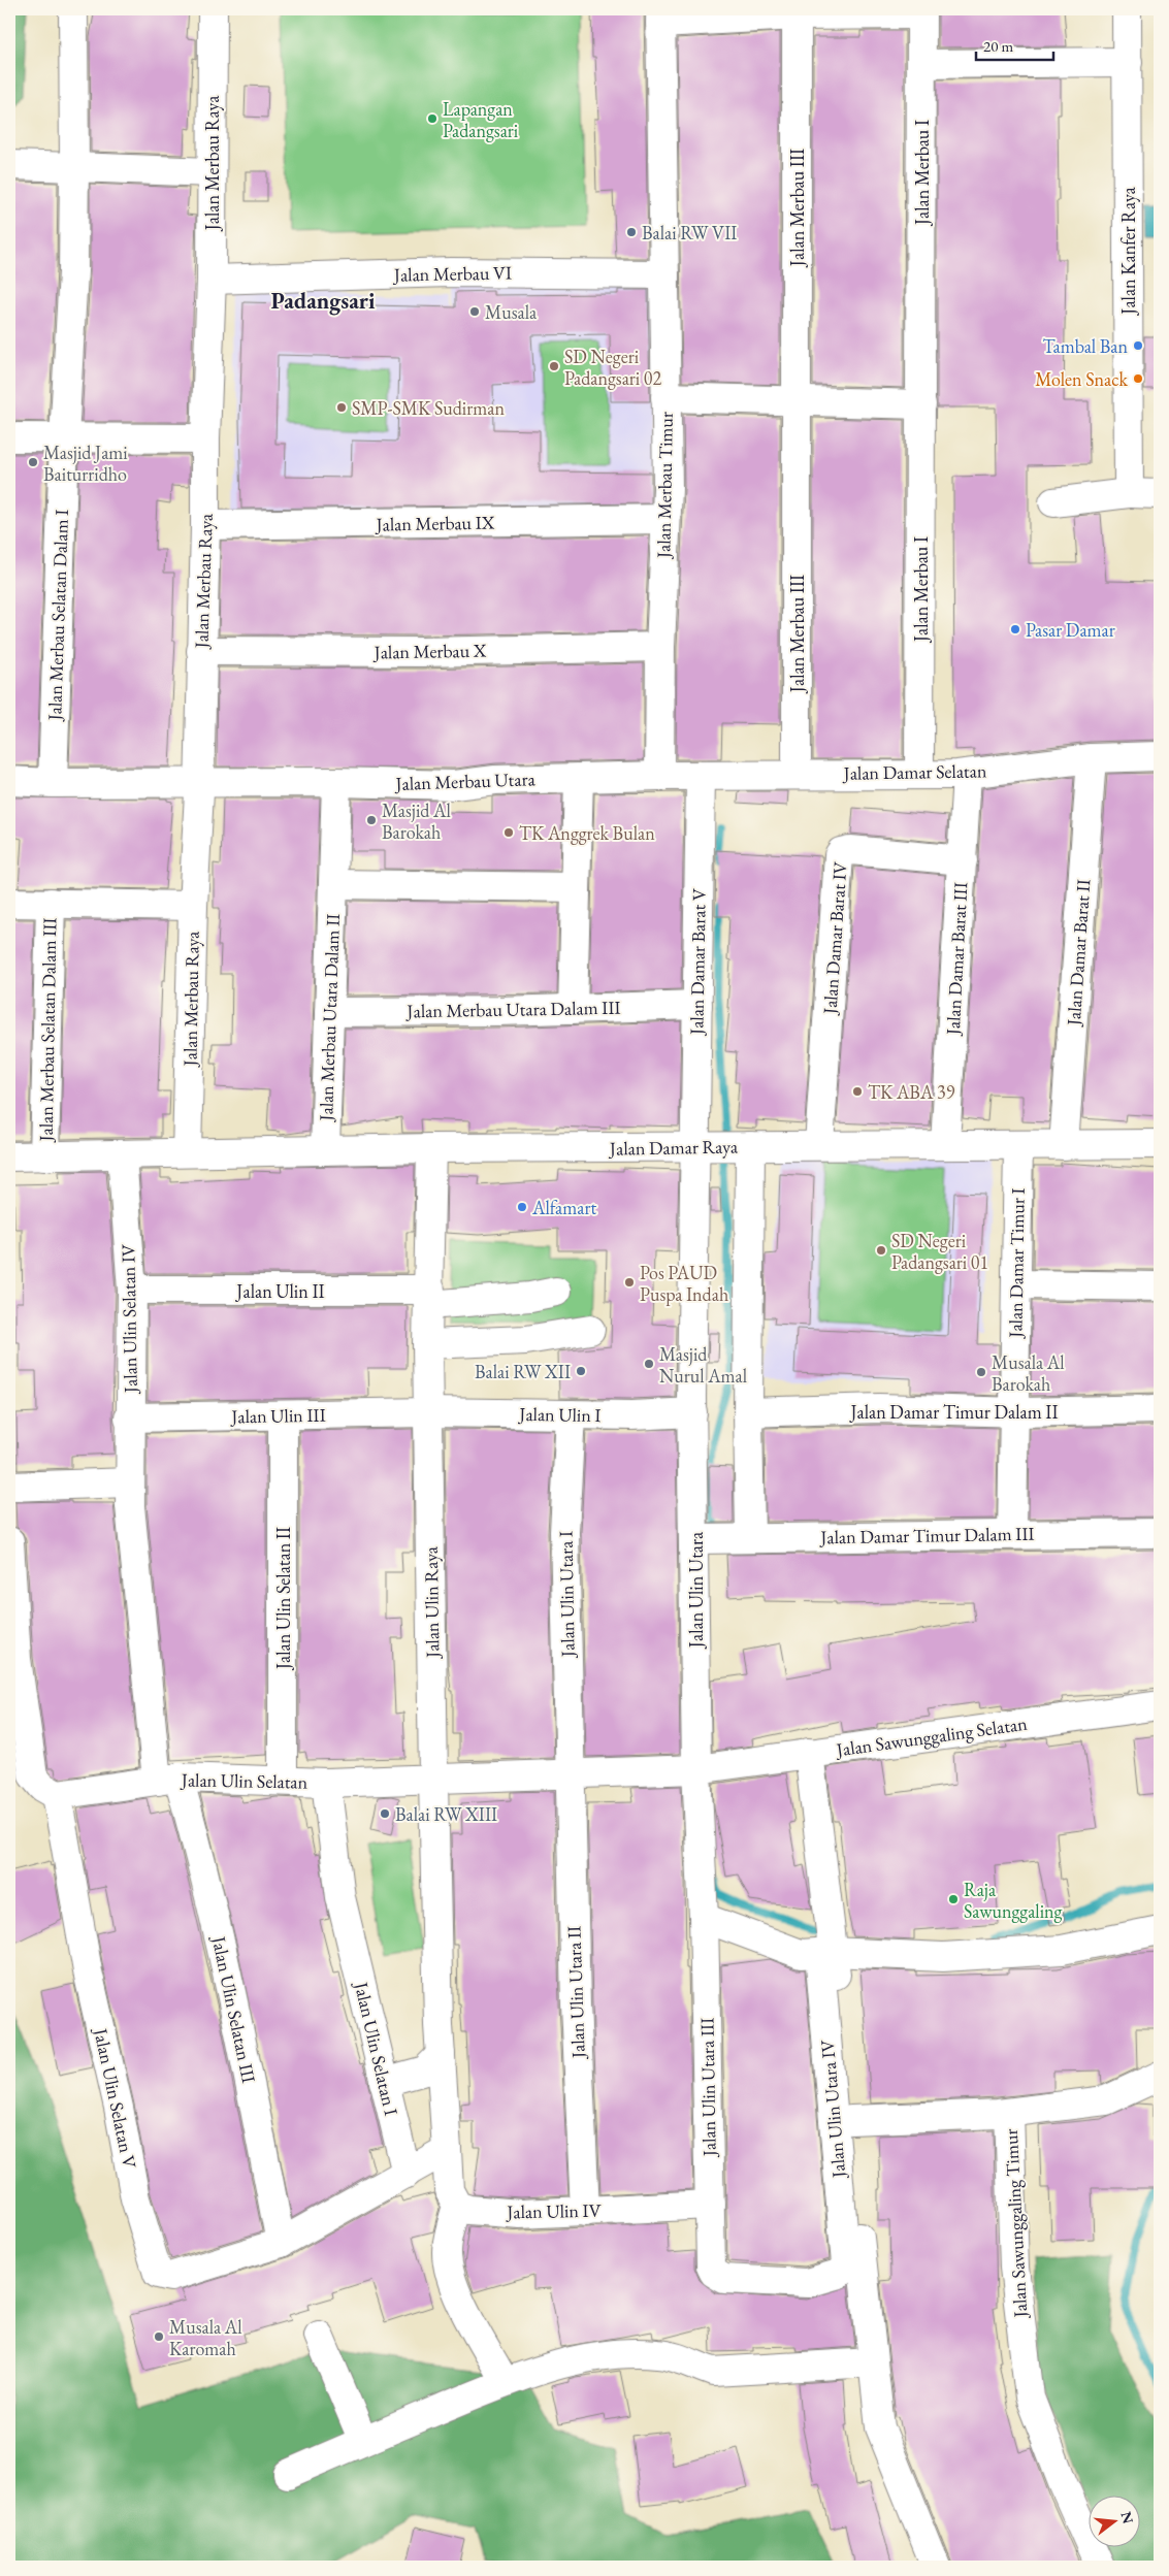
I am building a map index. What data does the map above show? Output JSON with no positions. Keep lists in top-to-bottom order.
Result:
{
  "streets": {
    "street": [
      "Jalan Merbau Raya",
      "Jalan Merbau I",
      "Jalan Merbau III",
      "Jalan Kanfer Raya",
      "Jalan Merbau VI",
      "Jalan Merbau Timur",
      "Jalan Merbau IX",
      "Jalan Merbau Selatan Dalam I",
      "Jalan Merbau X",
      "Jalan Damar Selatan",
      "Jalan Merbau Utara",
      "Jalan Damar Barat IV",
      "Jalan Damar Barat II",
      "Jalan Damar Barat III",
      "Jalan Damar Barat V",
      "Jalan Merbau Utara Dalam III",
      "Jalan Merbau Utara Dalam II",
      "Jalan Merbau Selatan Dalam III",
      "Jalan Damar Raya",
      "Jalan Damar Timur I",
      "Jalan Ulin II",
      "Jalan Ulin Selatan IV",
      "Jalan Damar Timur Dalam II",
      "Jalan Ulin I",
      "Jalan Ulin III",
      "Jalan Damar Timur Dalam III",
      "Jalan Ulin Utara",
      "Jalan Ulin Utara I",
      "Jalan Ulin Selatan II",
      "Jalan Ulin Raya",
      "Jalan Sawunggaling Selatan",
      "Jalan Ulin Selatan",
      "Jalan Ulin Utara II",
      "Jalan Ulin Selatan III",
      "Jalan Ulin Selatan I",
      "Jalan Ulin Utara III",
      "Jalan Ulin Selatan V",
      "Jalan Ulin Utara IV",
      "Jalan Ulin IV",
      "Jalan Sawunggaling Timur"
    ]
  },
  "crossings": [
    ["Jalan Merbau Raya", "Jalan Merbau VI"],
    ["Jalan Merbau Raya", "Jalan Merbau IX"],
    ["Jalan Merbau Raya", "Jalan Merbau X"],
    ["Jalan Merbau Raya", "Jalan Merbau Utara"],
    ["Jalan Merbau Raya", "Jalan Damar Raya"],
    ["Jalan Merbau I", "Jalan Merbau III"],
    ["Jalan Merbau I", "Jalan Damar Selatan"],
    ["Jalan Merbau III", "Jalan Damar Selatan"],
    ["Jalan Merbau VI", "Jalan Merbau Timur"],
    ["Jalan Merbau Timur", "Jalan Merbau IX"],
    ["Jalan Merbau Timur", "Jalan Merbau X"],
    ["Jalan Merbau Timur", "Jalan Merbau Utara"],
    ["Jalan Merbau Selatan Dalam I", "Jalan Merbau Utara"],
    ["Jalan Damar Selatan", "Jalan Merbau Utara"],
    ["Jalan Damar Selatan", "Jalan Damar Barat II"],
    ["Jalan Damar Selatan", "Jalan Damar Barat III"],
    ["Jalan Damar Selatan", "Jalan Damar Barat V"],
    ["Jalan Merbau Utara", "Jalan Damar Barat V"],
    ["Jalan Merbau Utara", "Jalan Merbau Utara Dalam II"],
    ["Jalan Damar Barat IV", "Jalan Damar Barat III"],
    ["Jalan Damar Barat IV", "Jalan Damar Raya"],
    ["Jalan Damar Barat II", "Jalan Damar Raya"],
    ["Jalan Damar Barat III", "Jalan Damar Raya"],
    ["Jalan Damar Barat V", "Jalan Merbau Utara Dalam III"],
    ["Jalan Damar Barat V", "Jalan Damar Raya"],
    ["Jalan Damar Barat V", "Jalan Ulin Utara"],
    ["Jalan Merbau Utara Dalam III", "Jalan Merbau Utara Dalam II"],
    ["Jalan Merbau Utara Dalam II", "Jalan Damar Raya"],
    ["Jalan Merbau Selatan Dalam III", "Jalan Damar Raya"],
    ["Jalan Damar Raya", "Jalan Damar Timur I"],
    ["Jalan Damar Raya", "Jalan Ulin Selatan IV"],
    ["Jalan Damar Raya", "Jalan Ulin Utara"],
    ["Jalan Damar Raya", "Jalan Ulin Raya"],
    ["Jalan Damar Timur I", "Jalan Damar Timur Dalam II"],
    ["Jalan Damar Timur I", "Jalan Damar Timur Dalam III"],
    ["Jalan Ulin II", "Jalan Ulin Selatan IV"],
    ["Jalan Ulin II", "Jalan Ulin Raya"],
    ["Jalan Ulin Selatan IV", "Jalan Ulin III"],
    ["Jalan Ulin Selatan IV", "Jalan Ulin Selatan"],
    ["Jalan Ulin Selatan IV", "Jalan Ulin Selatan III"],
    ["Jalan Ulin I", "Jalan Ulin III"],
    ["Jalan Ulin I", "Jalan Ulin Utara"],
    ["Jalan Ulin I", "Jalan Ulin Utara I"],
    ["Jalan Ulin I", "Jalan Ulin Raya"],
    ["Jalan Ulin III", "Jalan Ulin Selatan II"],
    ["Jalan Ulin III", "Jalan Ulin Raya"],
    ["Jalan Damar Timur Dalam III", "Jalan Ulin Utara"],
    ["Jalan Ulin Utara", "Jalan Sawunggaling Selatan"],
    ["Jalan Ulin Utara", "Jalan Ulin Utara III"],
    ["Jalan Ulin Utara I", "Jalan Ulin Utara II"],
    ["Jalan Ulin Selatan II", "Jalan Ulin Selatan"],
    ["Jalan Ulin Raya", "Jalan Ulin Selatan"],
    ["Jalan Sawunggaling Selatan", "Jalan Ulin Utara III"],
    ["Jalan Ulin Selatan", "Jalan Ulin Selatan III"],
    ["Jalan Ulin Selatan", "Jalan Ulin Selatan I"],
    ["Jalan Ulin Selatan", "Jalan Ulin Selatan V"],
    ["Jalan Ulin Utara II", "Jalan Ulin IV"],
    ["Jalan Ulin Selatan III", "Jalan Ulin Selatan V"],
    ["Jalan Ulin Utara III", "Jalan Ulin Utara IV"],
    ["Jalan Ulin Utara III", "Jalan Ulin IV"]
  ],
  "districts": ["Padangsari"],
  "places": [
    "Lapangan Padangsari",
    "Balai RW VII",
    "Musala",
    "Tambal Ban",
    "SD Negeri Padangsari 02",
    "Molen Snack",
    "SMP-SMK Sudirman",
    "Masjid Jami Baiturridho",
    "Pasar Damar",
    "Masjid Al Barokah",
    "TK Anggrek Bulan",
    "TK ABA 39",
    "Alfamart",
    "SD Negeri Padangsari 01",
    "Pos PAUD Puspa Indah",
    "Masjid Nurul Amal",
    "Balai RW XII",
    "Musala Al Barokah",
    "Balai RW XIII",
    "Raja Sawunggaling",
    "Musala Al Karomah"
  ],
  "scale_bar": "20 m",
  "north": "right"
}
